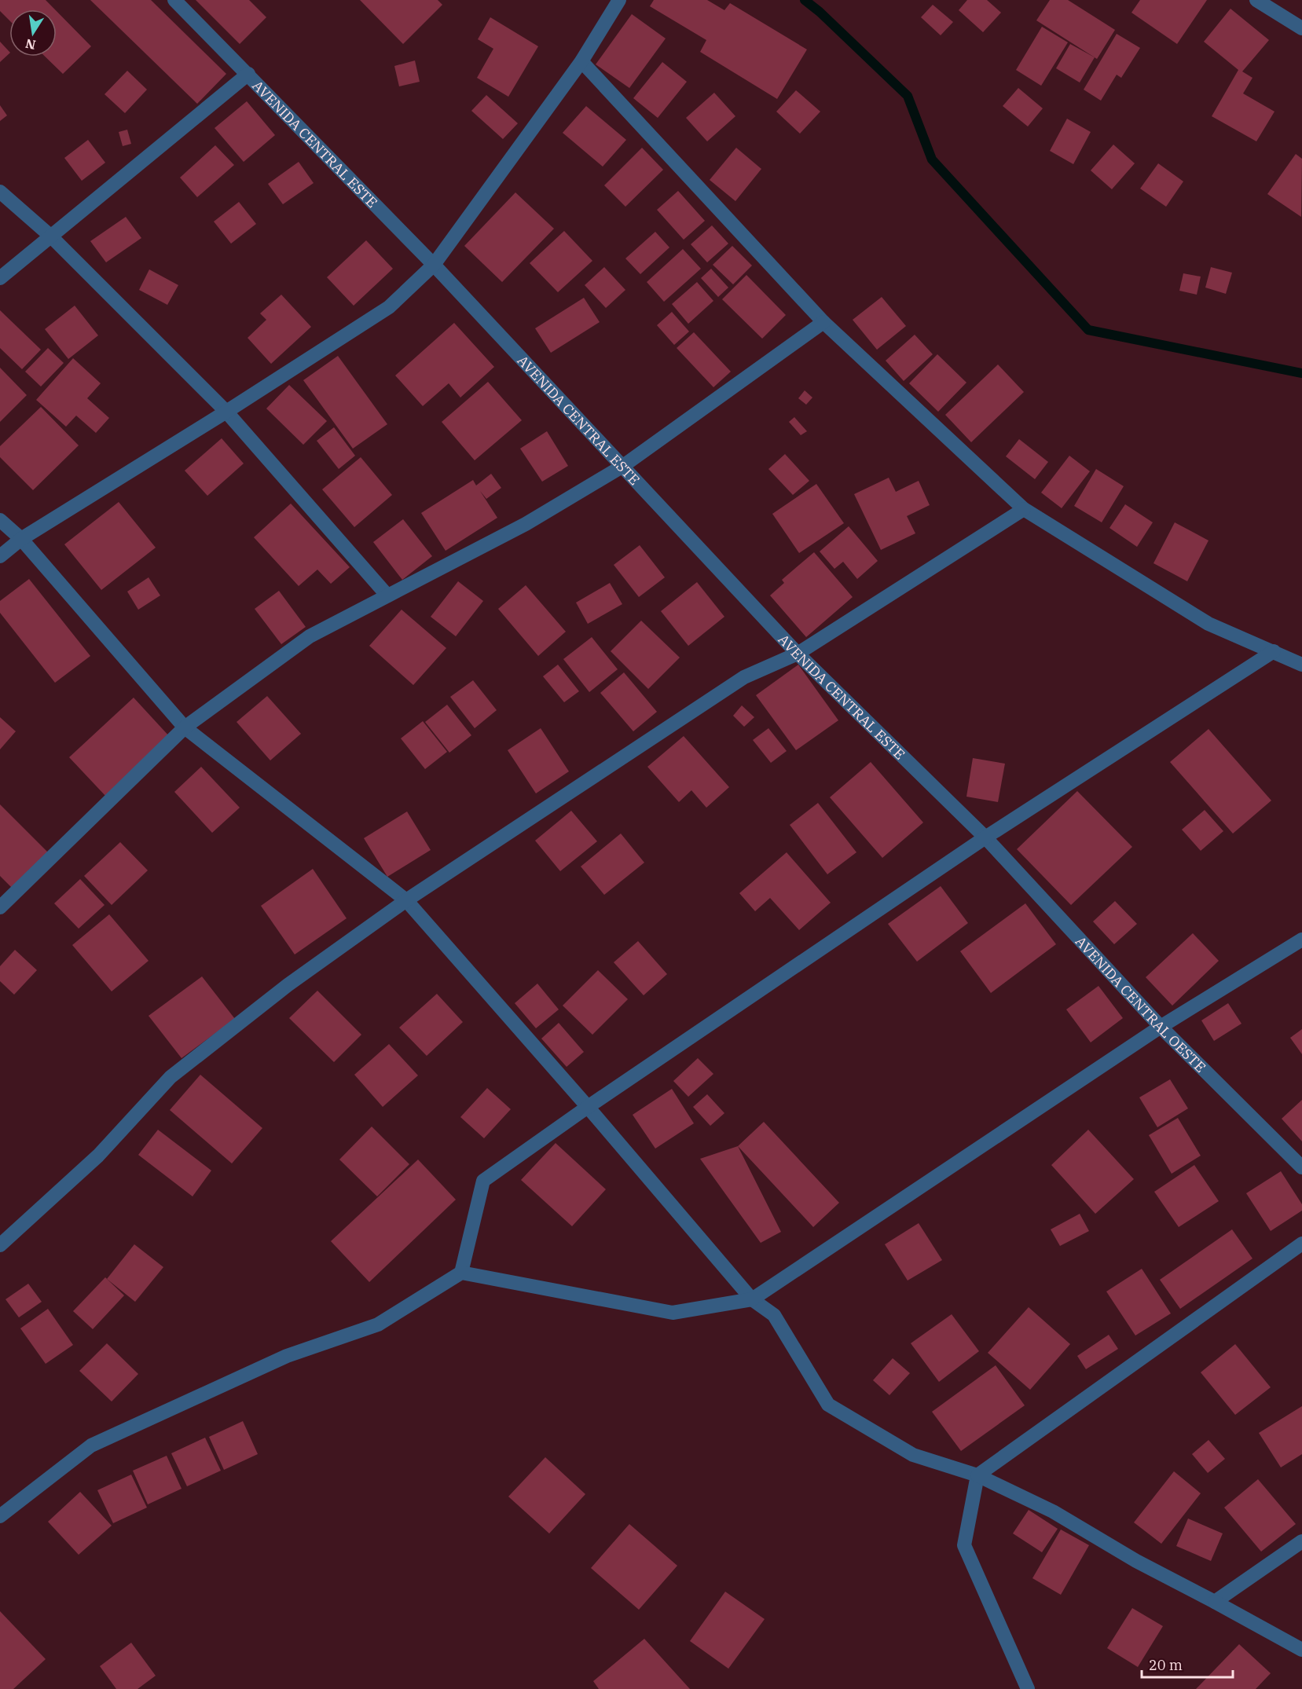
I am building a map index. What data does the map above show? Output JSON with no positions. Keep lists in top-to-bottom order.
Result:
{
  "streets": {
    "street": ["AVENIDA CENTRAL ESTE", "AVENIDA CENTRAL OESTE"]
  },
  "crossings": [
    ["AVENIDA CENTRAL ESTE", "AVENIDA CENTRAL OESTE"]
  ],
  "scale_bar": "20 m",
  "north": "bottom"
}
